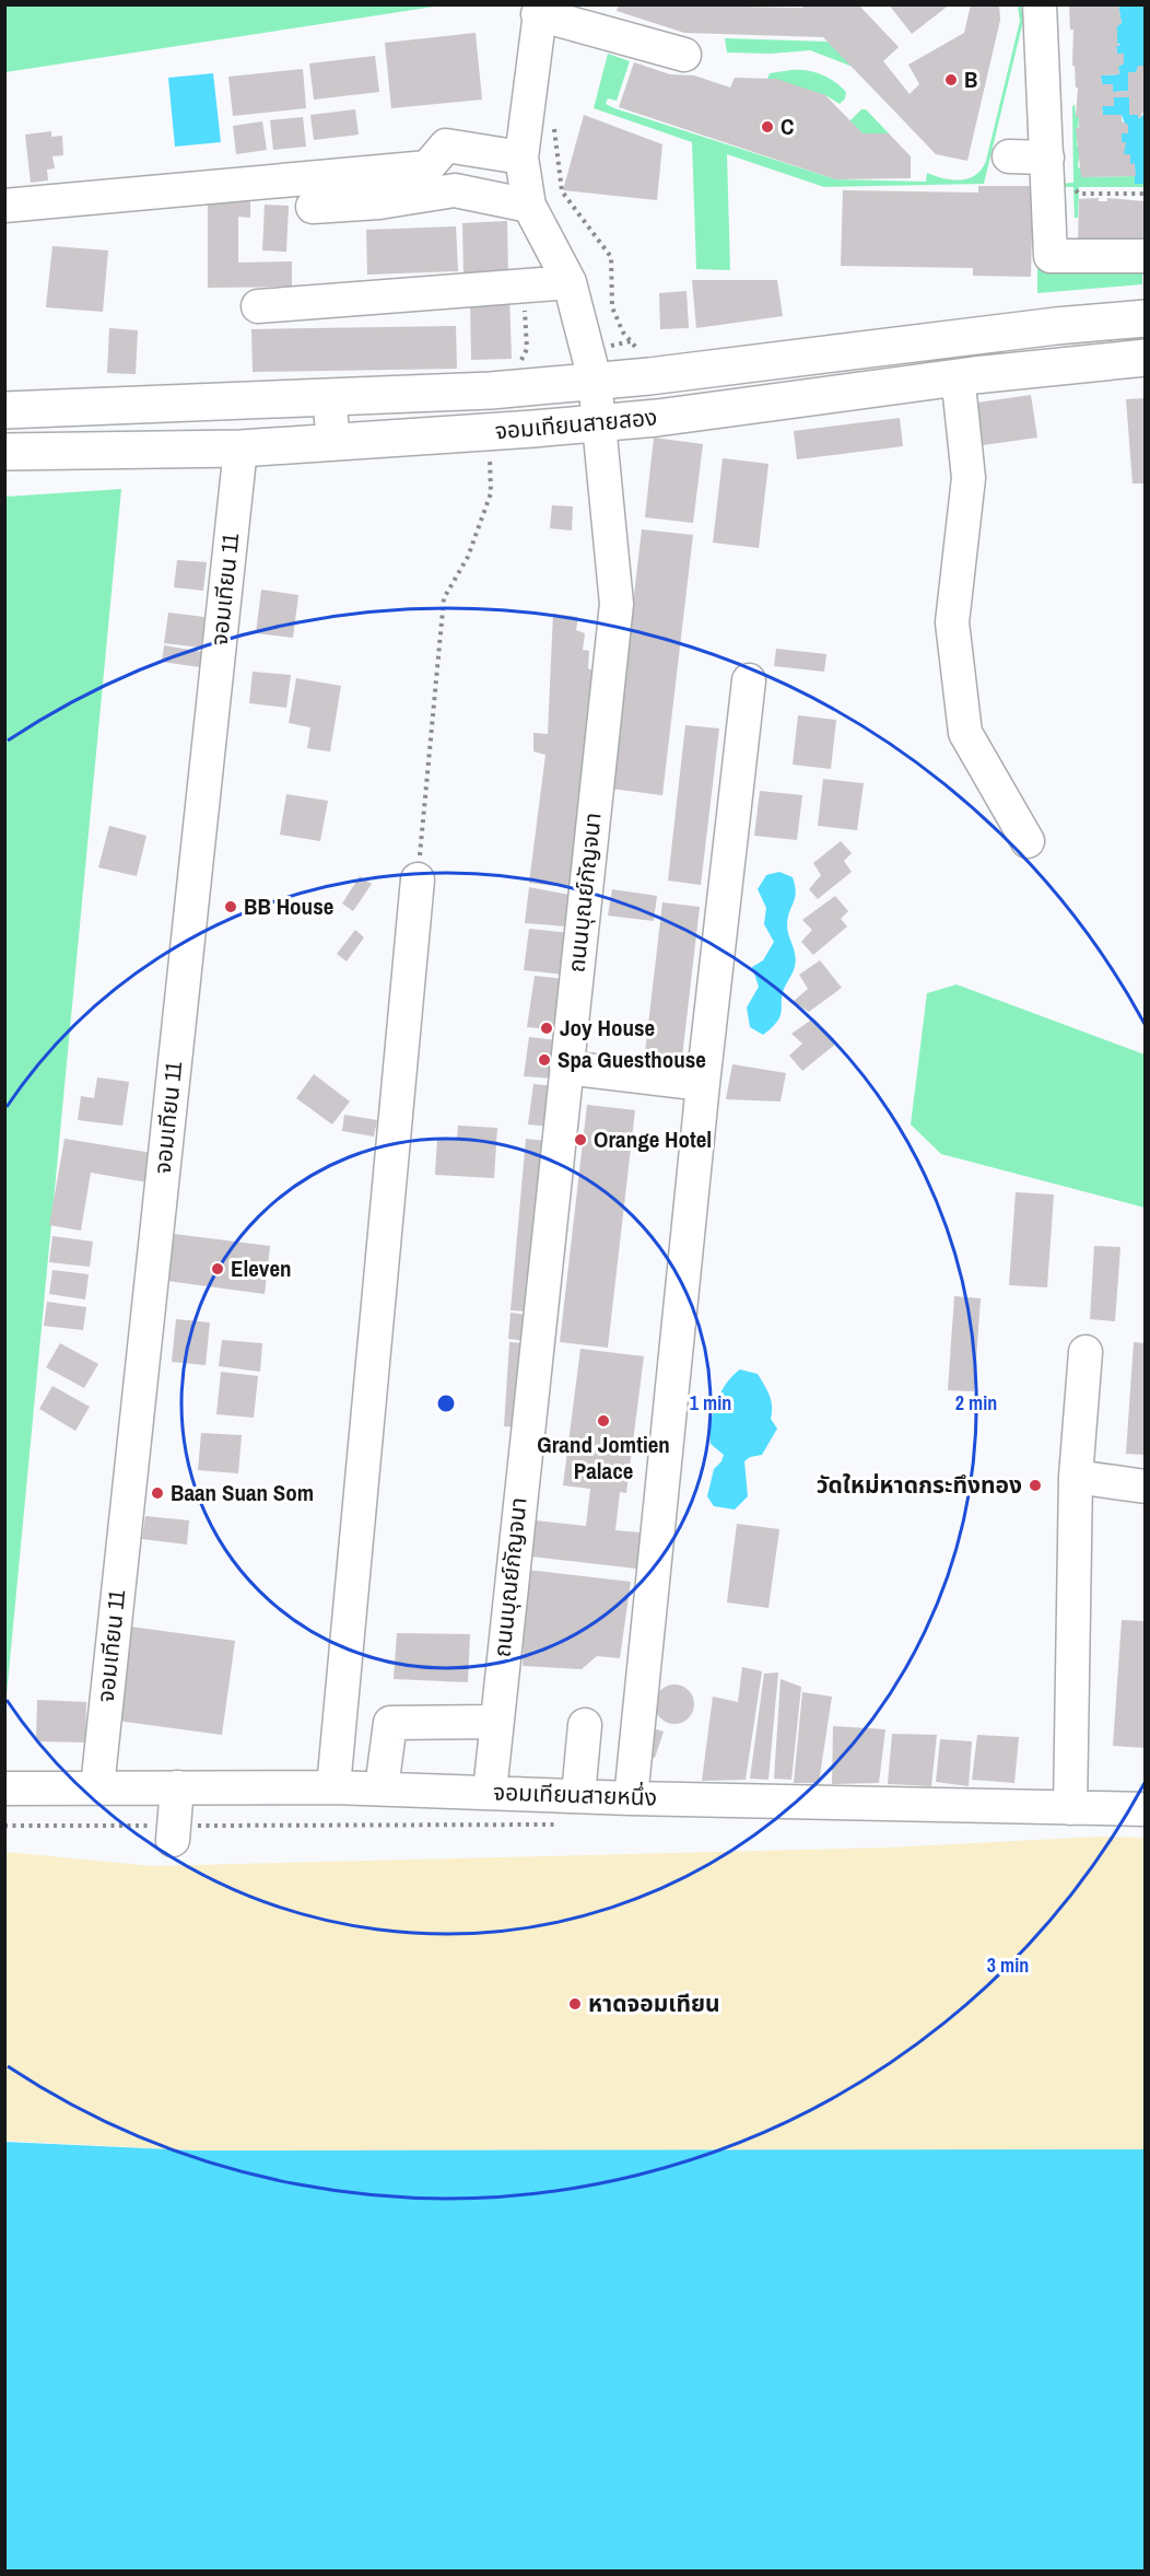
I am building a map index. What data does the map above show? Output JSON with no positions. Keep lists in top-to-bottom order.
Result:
{
  "streets": {
    "main road": ["จอมเทียนสายสอง"],
    "street": ["จอมเทียน 11", "ถนนบุณย์กัญจนา", "จอมเทียนสายหนึ่ง"]
  },
  "crossings": [
    ["จอมเทียนสายสอง", "จอมเทียน 11"],
    ["จอมเทียนสายสอง", "ถนนบุณย์กัญจนา"],
    ["จอมเทียน 11", "จอมเทียนสายหนึ่ง"],
    ["ถนนบุณย์กัญจนา", "จอมเทียนสายหนึ่ง"]
  ],
  "places": [
    "B",
    "C",
    "BB House",
    "Joy House",
    "Spa Guesthouse",
    "Orange Hotel",
    "Eleven",
    "Grand Jomtien Palace",
    "วัดใหม่หาดกระทึงทอง",
    "Baan Suan Som",
    "หาดจอมเทียน"
  ],
  "rings": ["1 min", "2 min", "3 min"]
}
